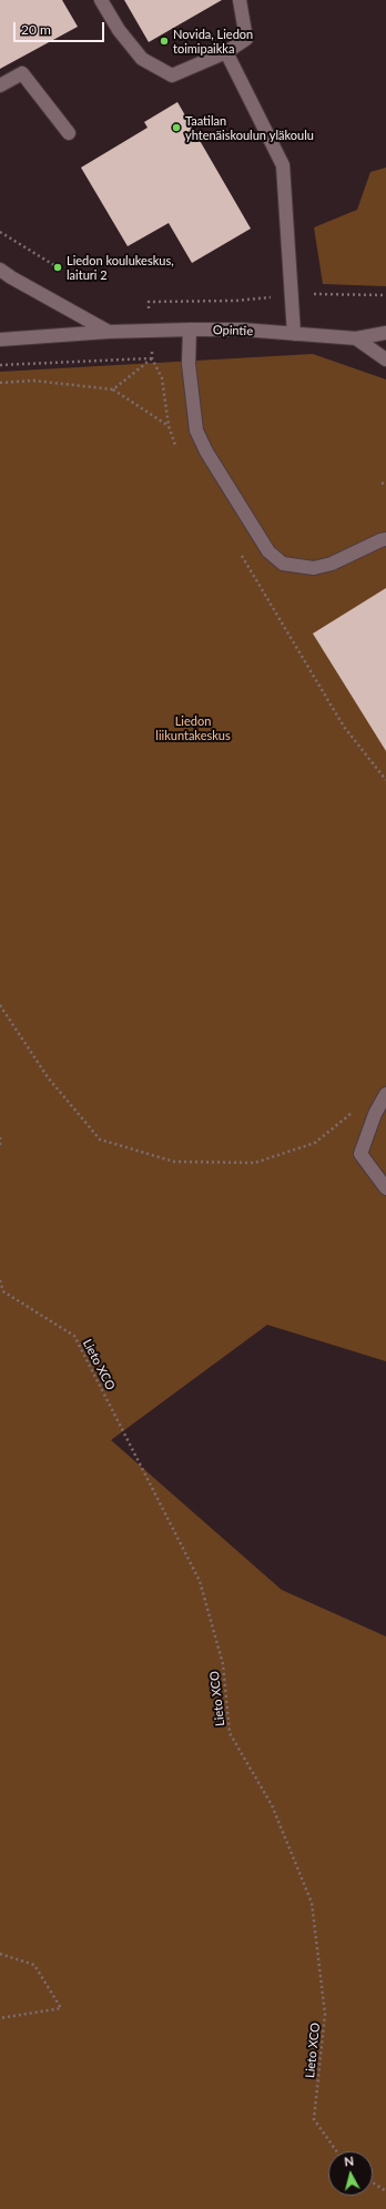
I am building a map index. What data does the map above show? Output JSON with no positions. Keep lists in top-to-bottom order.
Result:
{
  "streets": {
    "street": ["Opintie"],
    "path": ["Lieto XCO"]
  },
  "parks": ["Liedon liikuntakeskus"],
  "places": ["Novida, Liedon toimipaikka", "Taatilan yhtenäiskoulun yläkoulu", "Liedon koulukeskus, laituri 2"],
  "scale_bar": "20 m",
  "north": "top"
}
